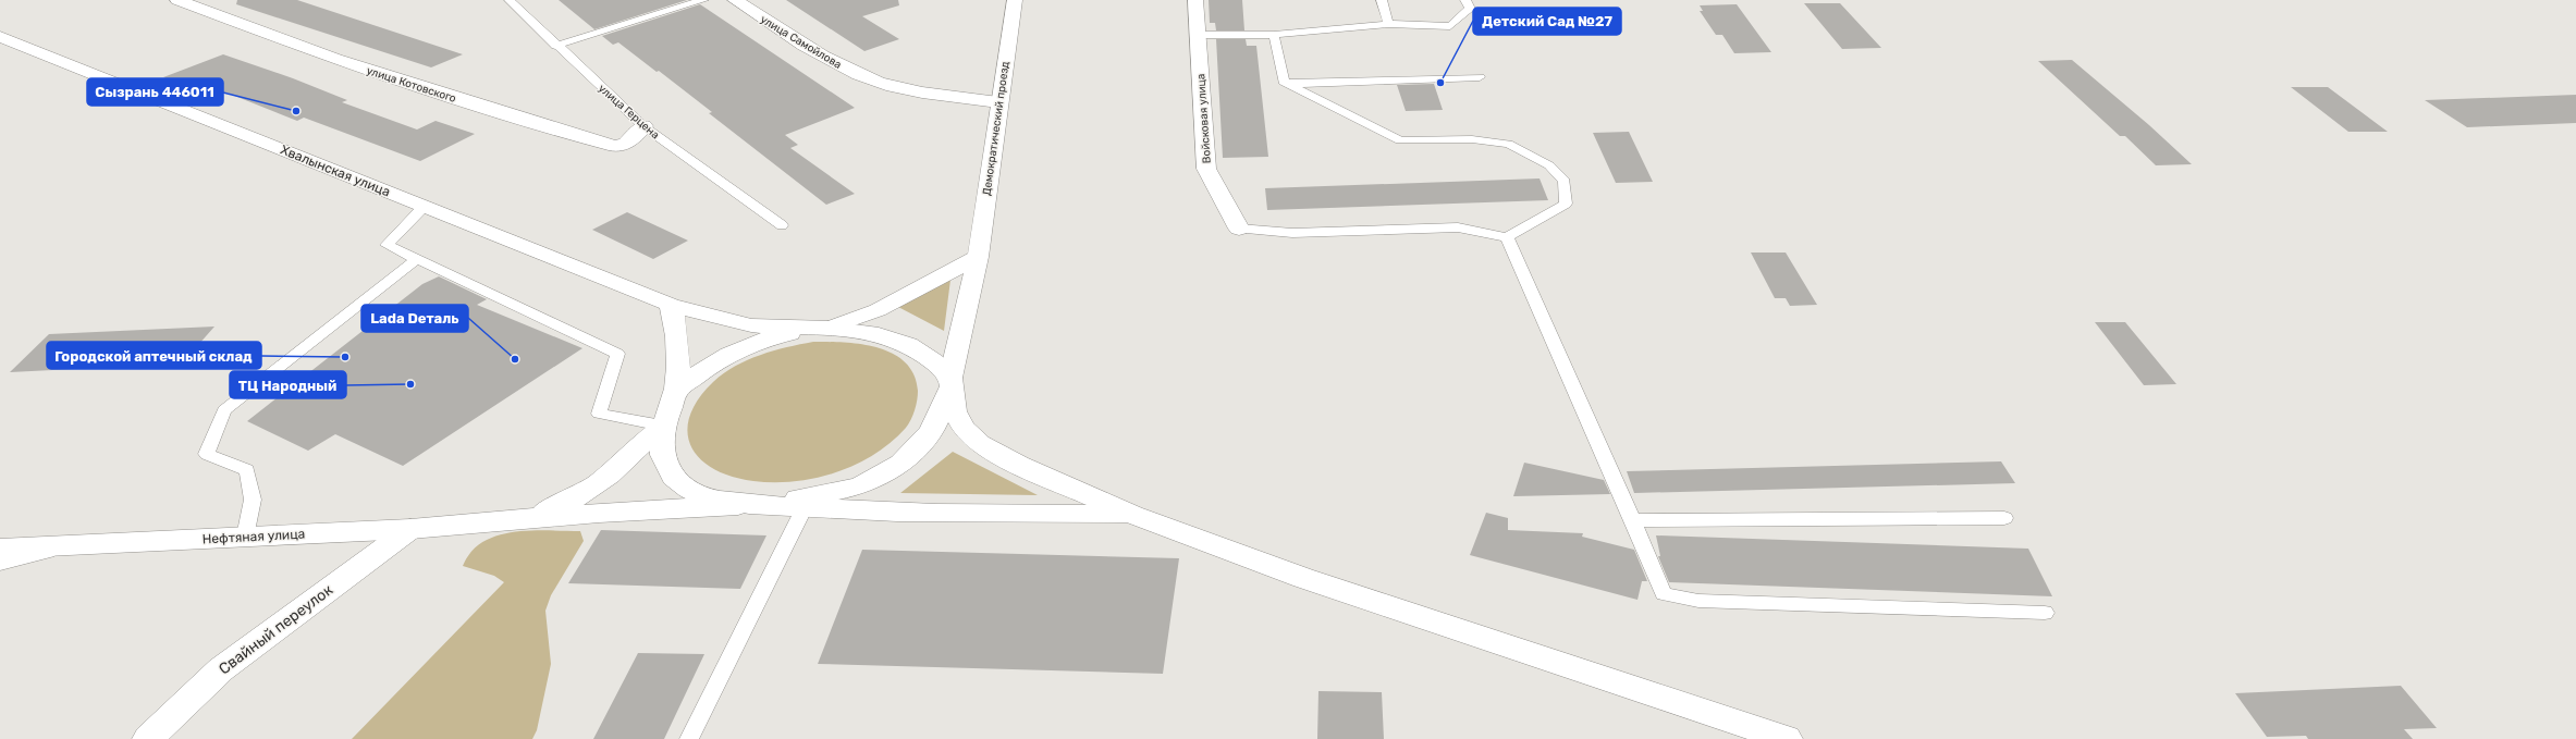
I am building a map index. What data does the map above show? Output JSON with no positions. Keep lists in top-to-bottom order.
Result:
{
  "streets": {
    "main road": [
      "улица Самойлова",
      "улица Котовского",
      "Войсковая улица",
      "Демократический проезд",
      "Хвалынская улица",
      "Нефтяная улица",
      "Свайный переулок"
    ],
    "lane": ["улица Герцена"]
  },
  "crossings": [
    ["улица Самойлова", "Демократический проезд"],
    ["улица Котовского", "улица Герцена"],
    ["Нефтяная улица", "Свайный переулок"]
  ],
  "places": [
    "Детский Сад №27",
    "Сызрань 446011",
    "Городской аптечный склад",
    "Lada Dеталь",
    "ТЦ Народный"
  ]
}
